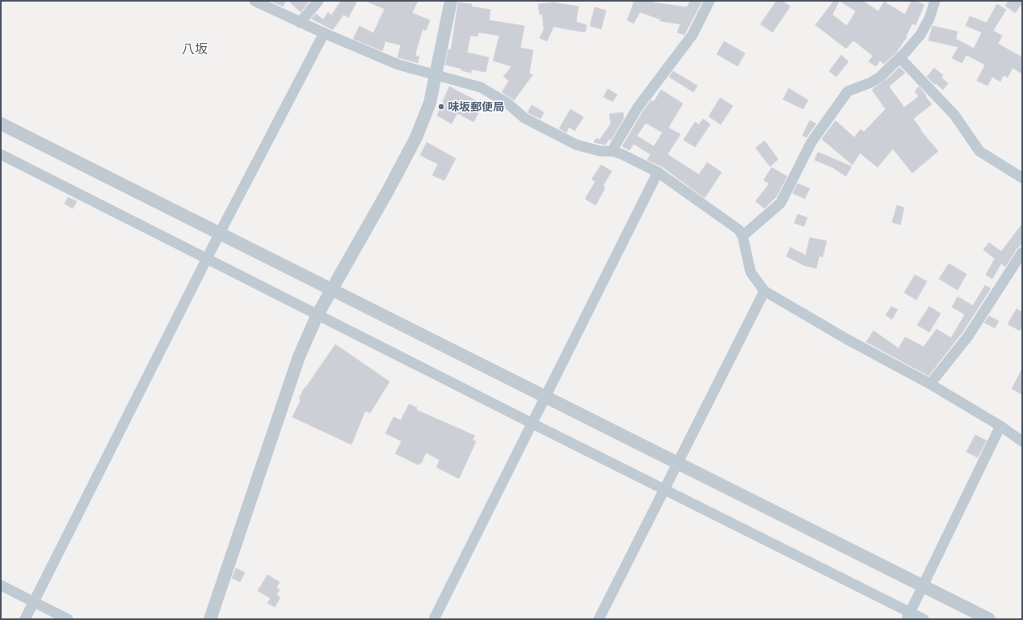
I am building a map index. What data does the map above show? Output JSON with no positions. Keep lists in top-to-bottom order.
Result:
{
  "districts": ["八坂"],
  "places": ["味坂郵便局"]
}
